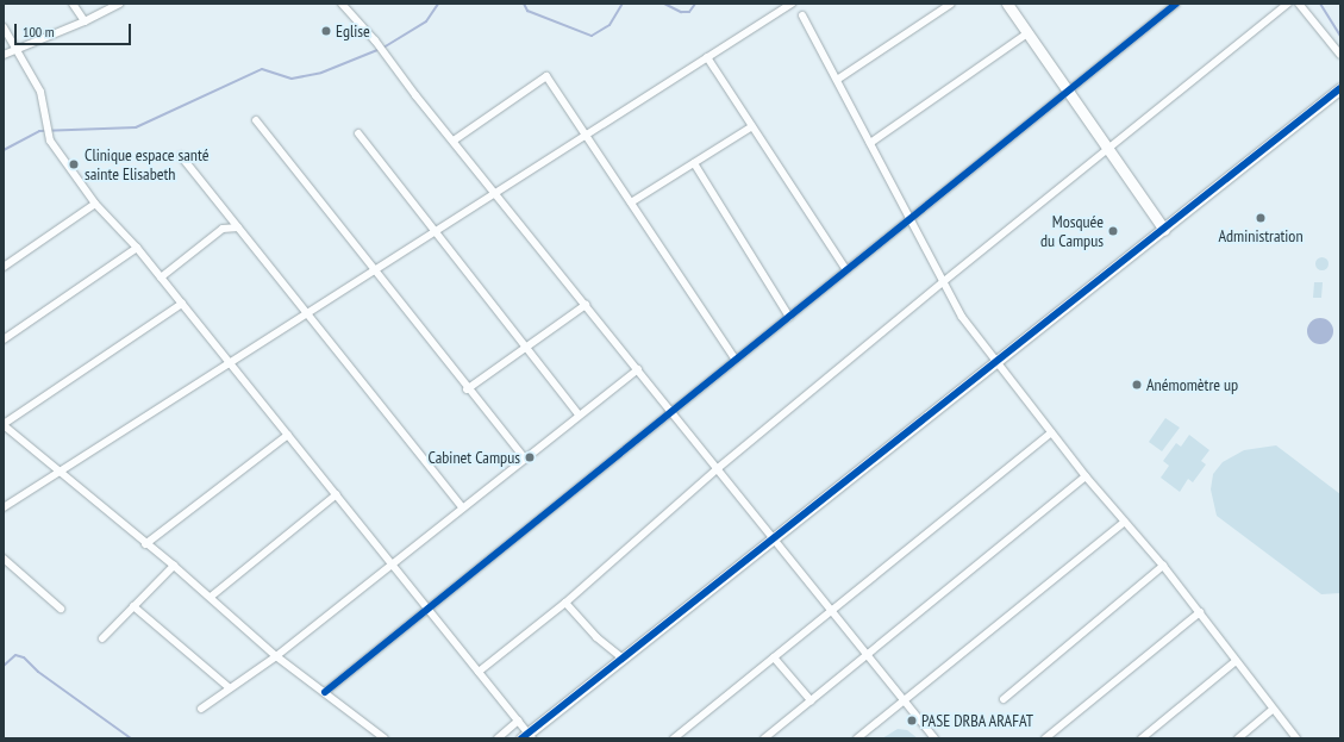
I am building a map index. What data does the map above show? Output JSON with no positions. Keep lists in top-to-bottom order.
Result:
{
  "places": [
    "Eglise",
    "Clinique espace santé sainte Elisabeth",
    "Administration",
    "Mosquée du Campus",
    "Anémomètre up",
    "Cabinet Campus",
    "PASE DRBA ARAFAT"
  ],
  "scale_bar": "100 m"
}
